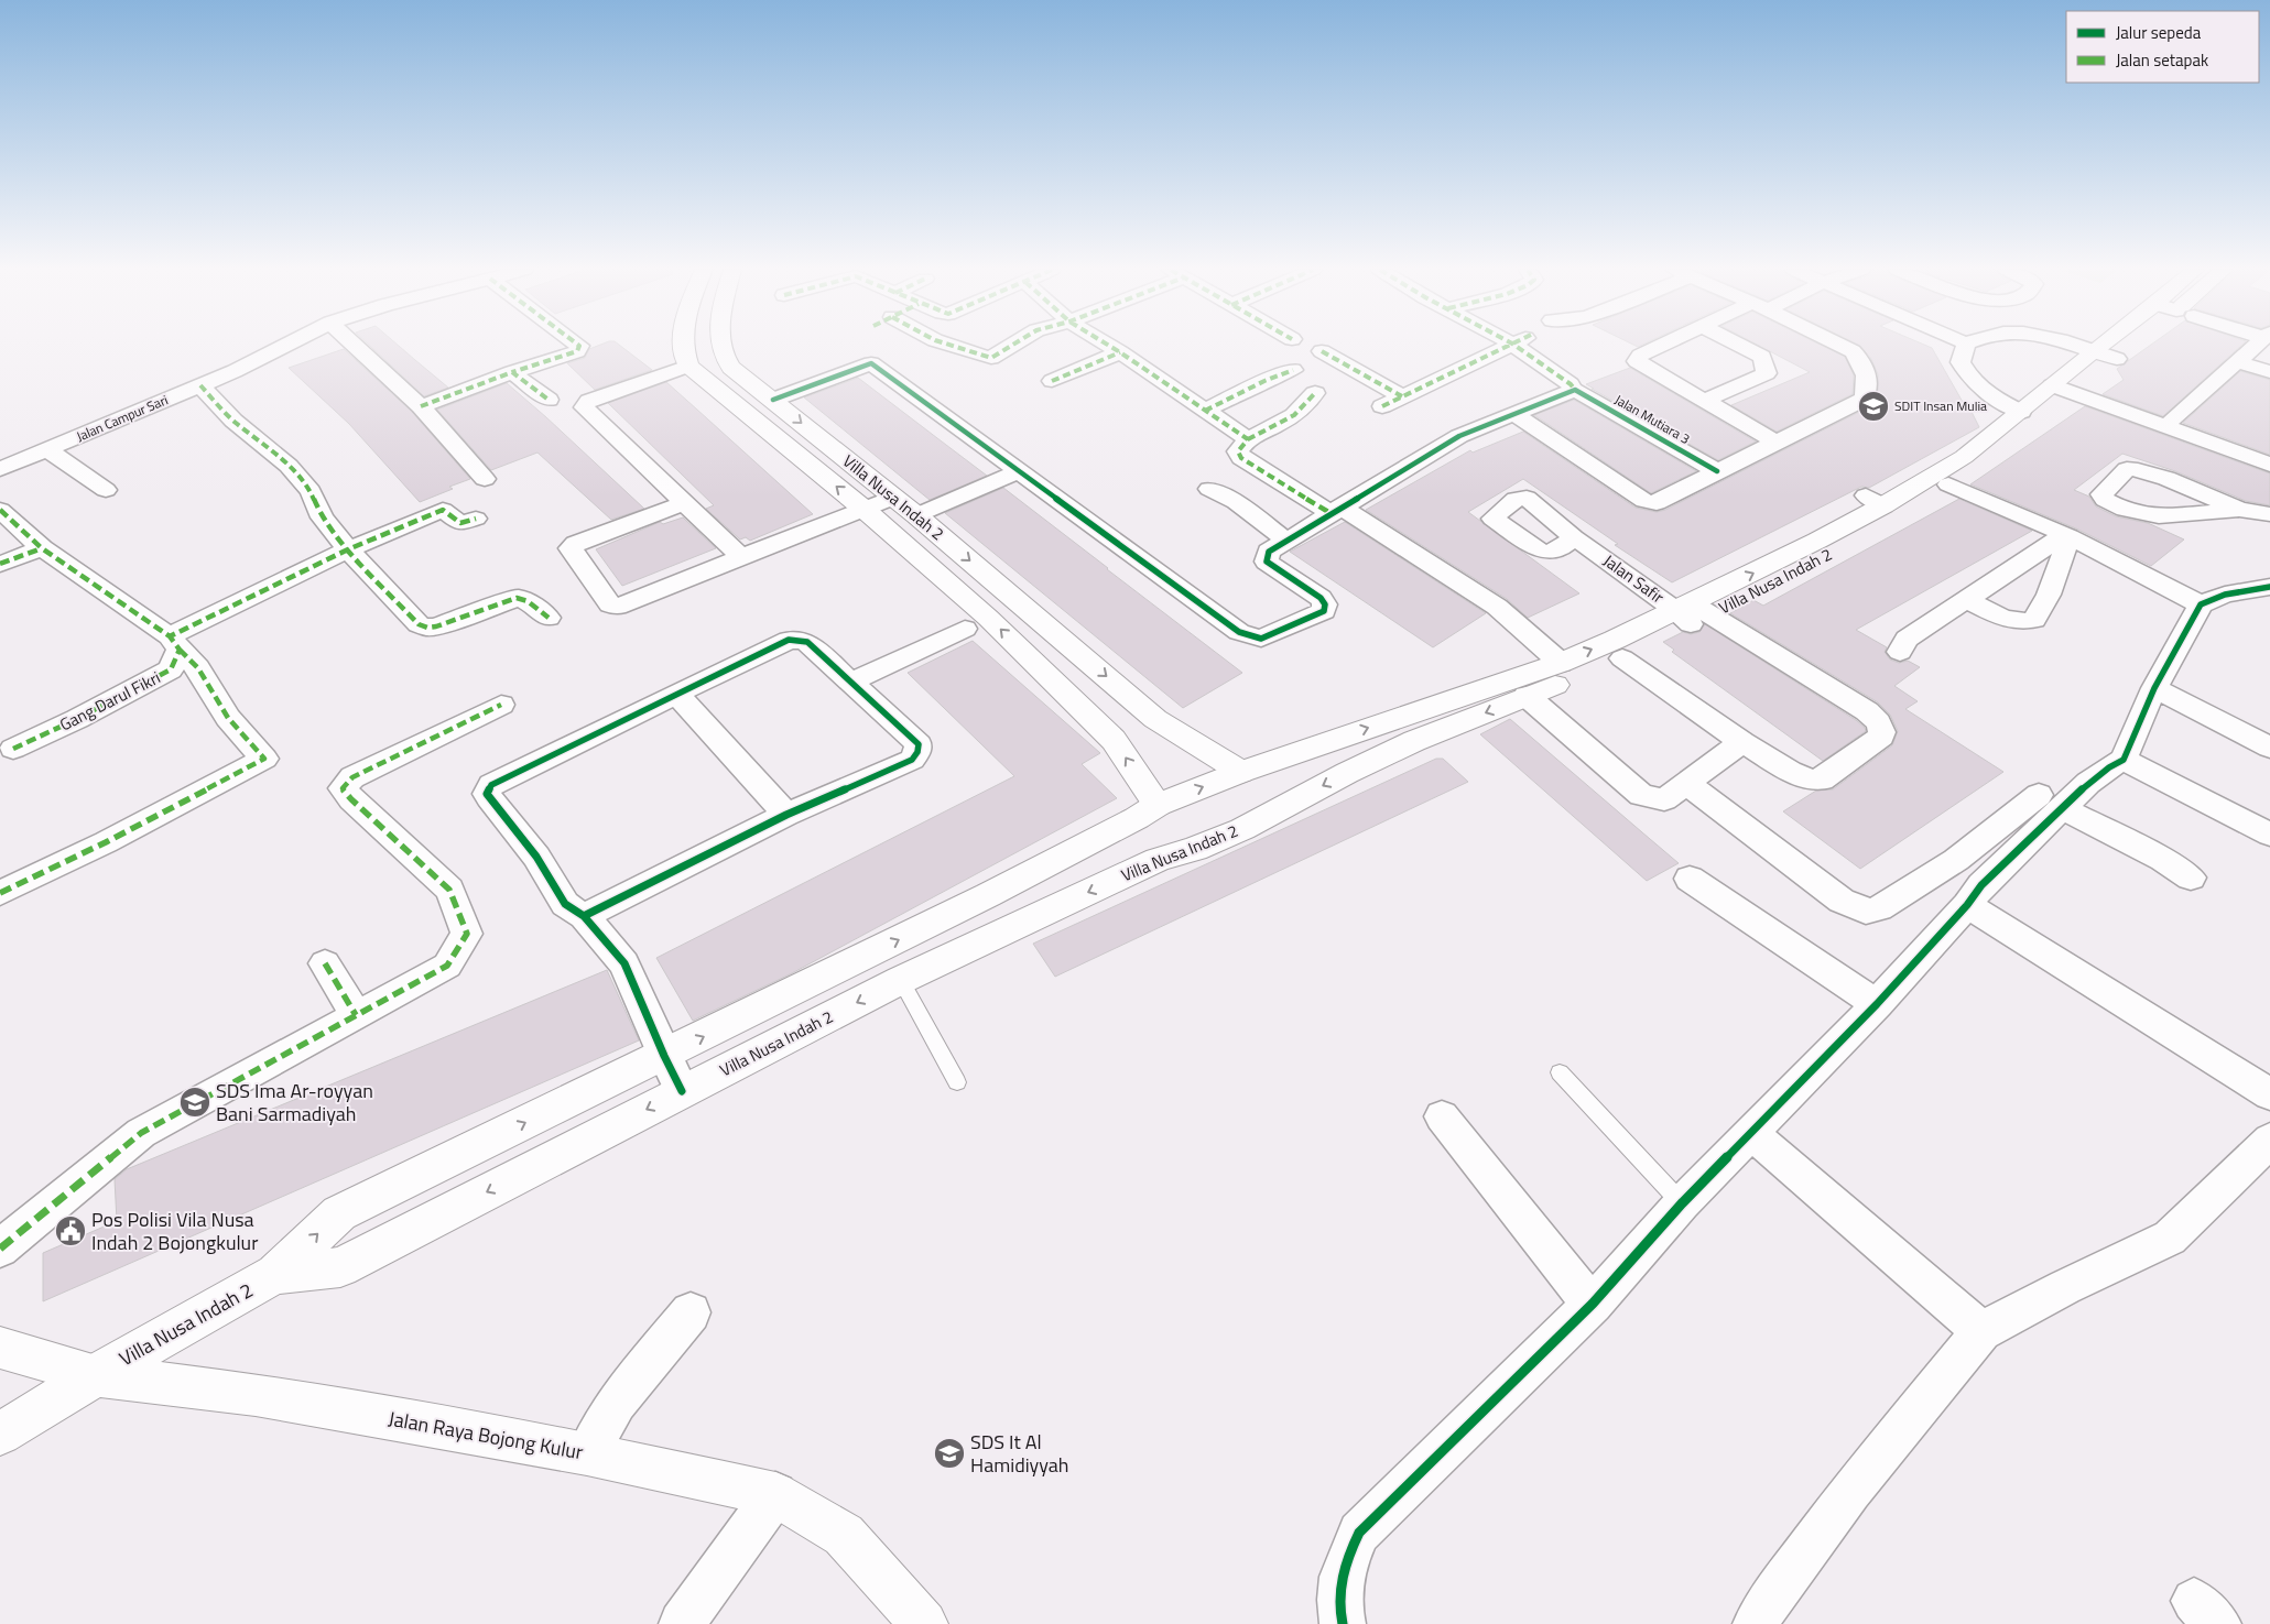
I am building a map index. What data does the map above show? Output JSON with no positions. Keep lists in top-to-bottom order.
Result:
{
  "streets": {
    "main road": ["Villa Nusa Indah 2", "Jalan Raya Bojong Kulur"],
    "street": [
      "Jalan Campur Sari",
      "Jalan Mutiara 3",
      "Jalan Safir",
      "Gang Darul Fikri"
    ]
  },
  "crossings": [
    ["Villa Nusa Indah 2", "Jalan Safir"],
    ["Villa Nusa Indah 2", "Jalan Raya Bojong Kulur"]
  ],
  "places": {
    "school or university": ["SDIT Insan Mulia", "SDS Ima Ar-royyan Bani Sarmadiyah", "SDS It Al Hamidiyyah"],
    "public building": ["Pos Polisi Vila Nusa Indah 2 Bojongkulur"]
  },
  "legend": ["Jalur sepeda", "Jalan setapak"]
}
